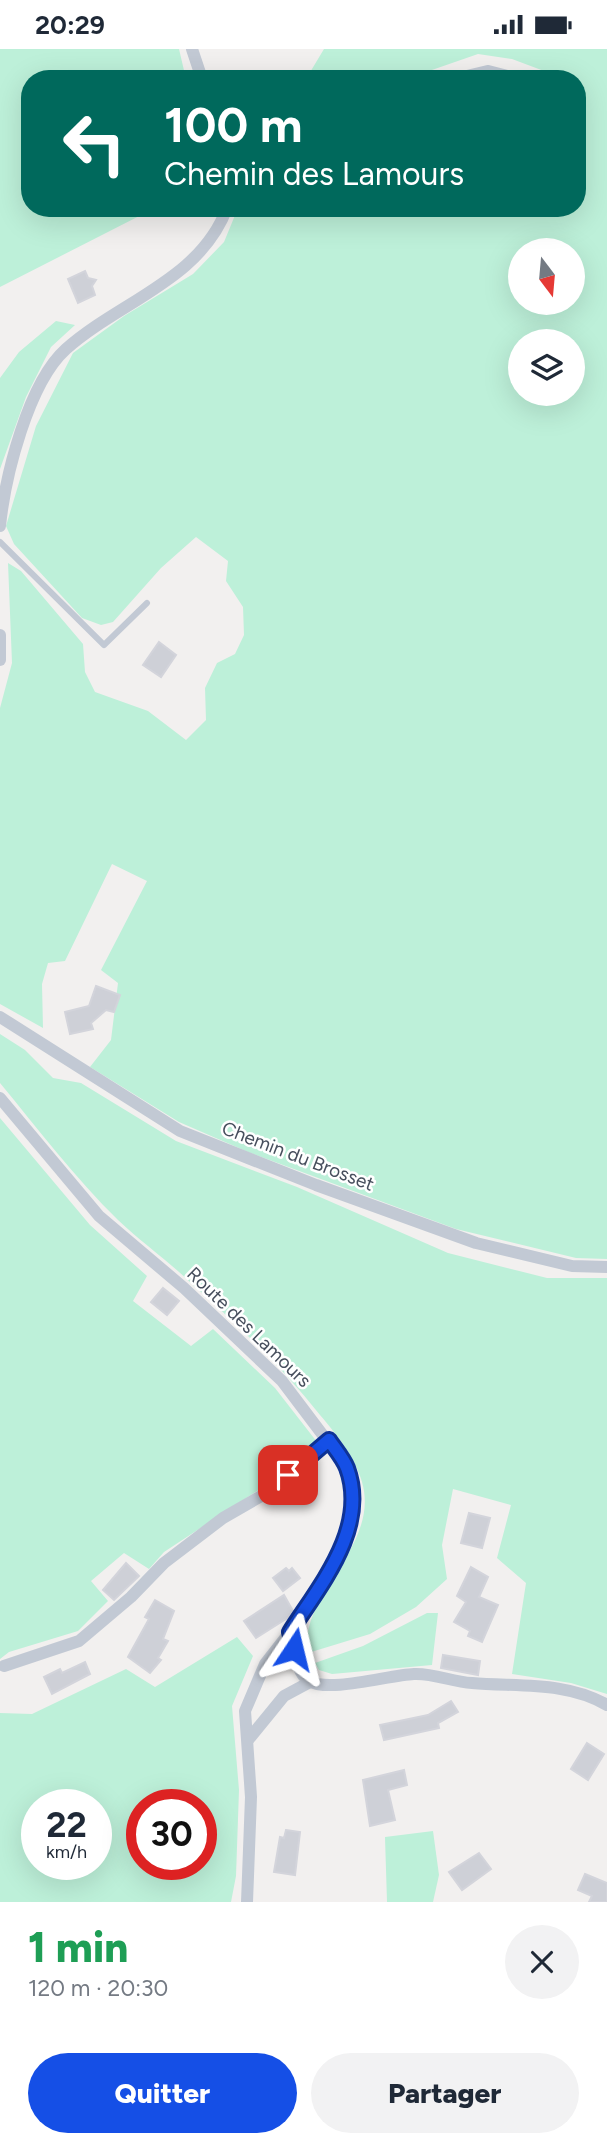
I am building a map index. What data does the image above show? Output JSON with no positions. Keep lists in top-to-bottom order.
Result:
{
  "streets": {
    "street": ["Chemin du Brosset", "Route des Lamours"]
  },
  "north": "bottom",
  "page": {
    "status": "20:29",
    "turn": ["100 m", "Chemin des Lamours"],
    "speed": "22 km/h",
    "limit": "30",
    "heading": ["1 min", "120 m · 20:30"],
    "buttons": ["Quitter", "Partager"]
  }
}
